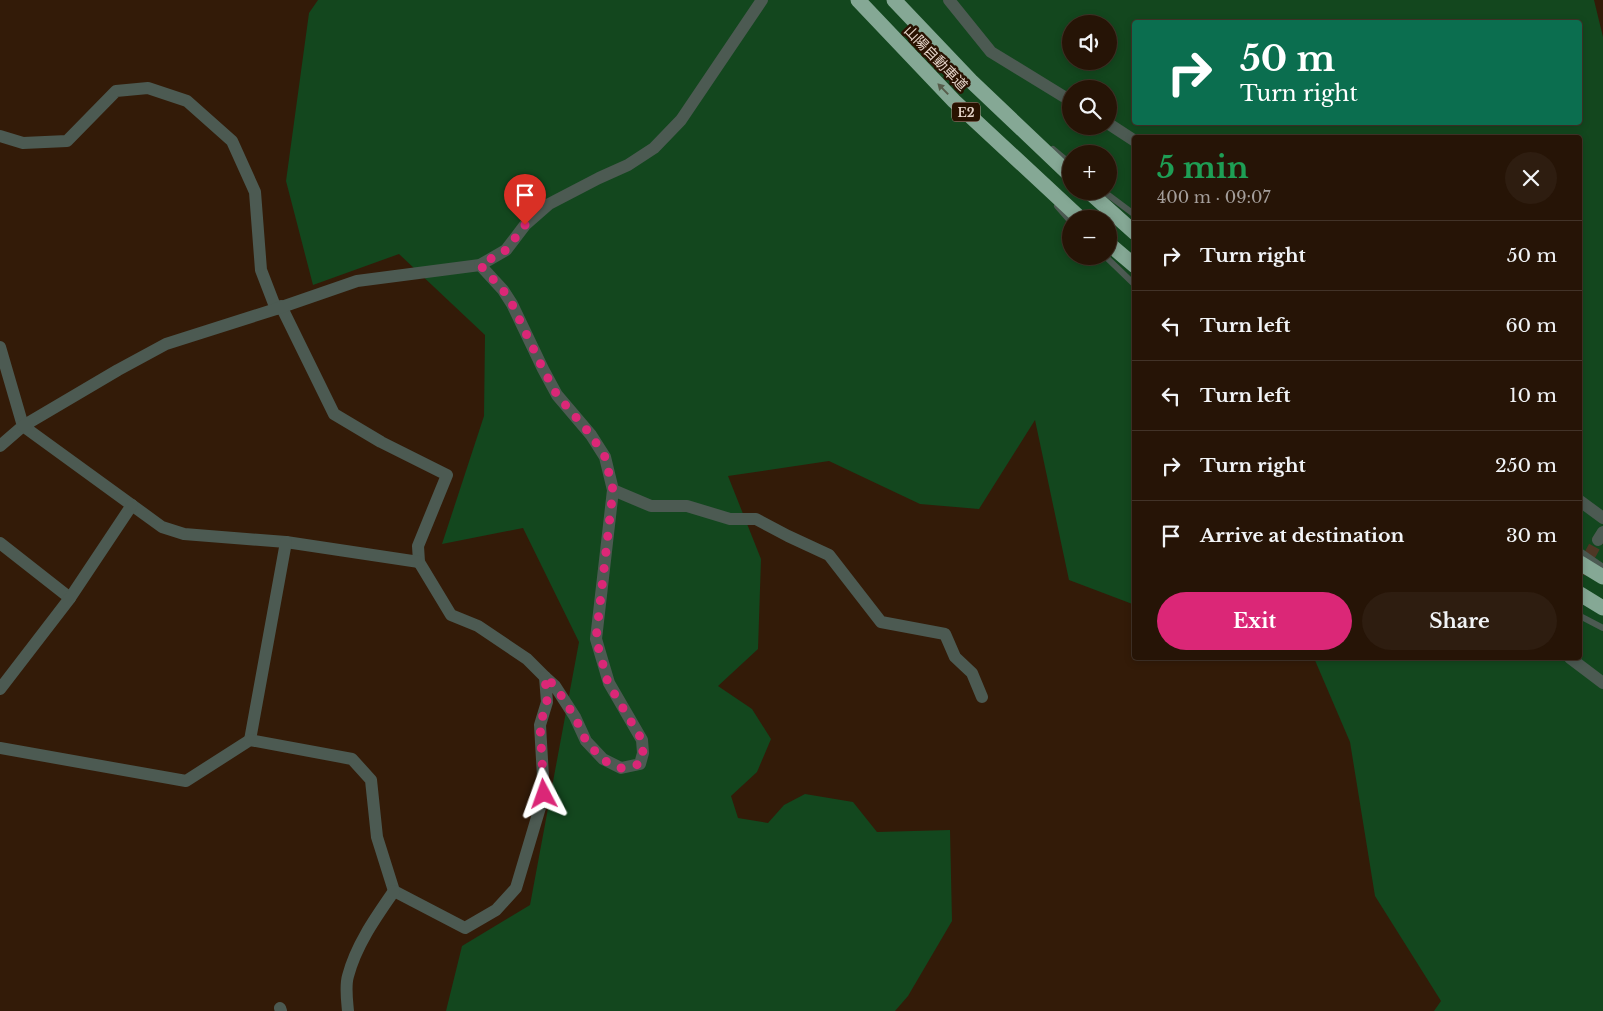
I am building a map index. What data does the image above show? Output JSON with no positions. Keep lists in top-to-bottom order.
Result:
{
  "streets": {
    "highway": ["山陽自動車道", "E2"]
  },
  "page": {
    "map_buttons": ["+", "−"],
    "turn": ["50 m", "Turn right"],
    "heading": ["5 min", "400 m · 09:07"],
    "list": [
      {
        "name": "Turn right",
        "value": "50 m"
      },
      {
        "name": "Turn left",
        "value": "60 m"
      },
      {
        "name": "Turn left",
        "value": "10 m"
      },
      {
        "name": "Turn right",
        "value": "250 m"
      },
      {
        "name": "Arrive at destination",
        "value": "30 m"
      }
    ],
    "buttons": ["Exit", "Share"]
  }
}
